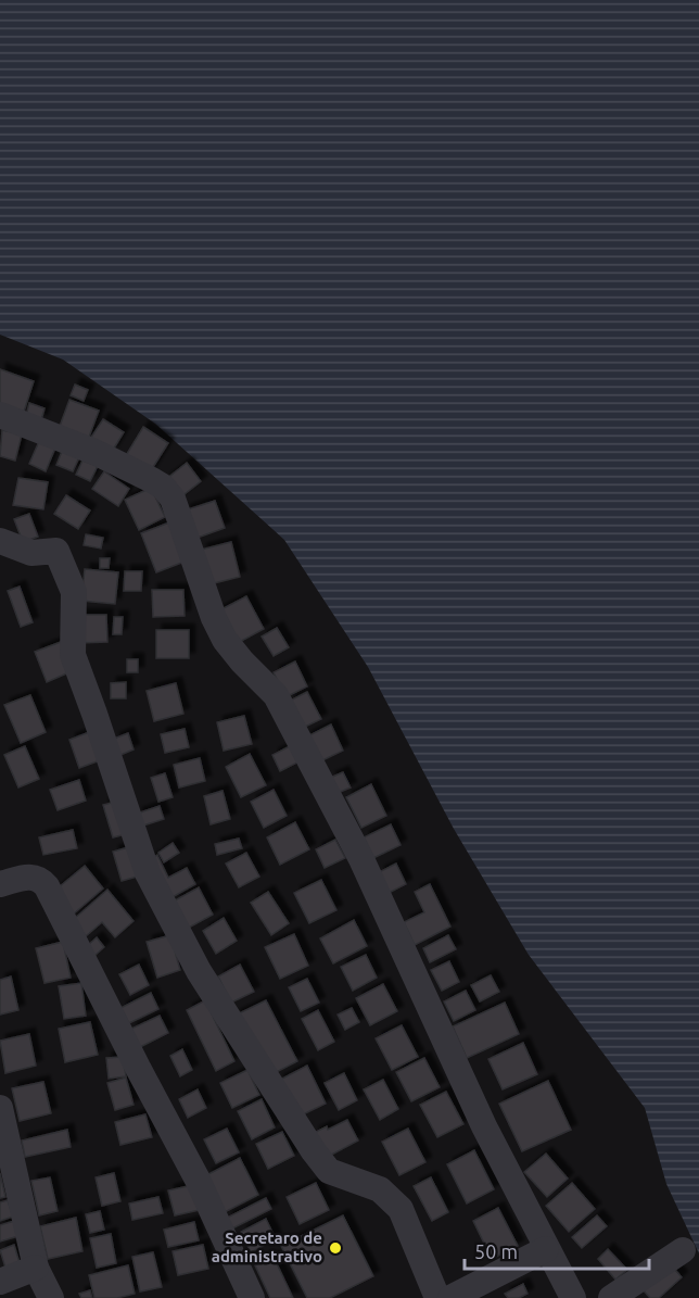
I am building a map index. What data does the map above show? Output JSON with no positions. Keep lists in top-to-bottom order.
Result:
{
  "places": ["Secretaro de administrativo"],
  "scale_bar": "50 m"
}
